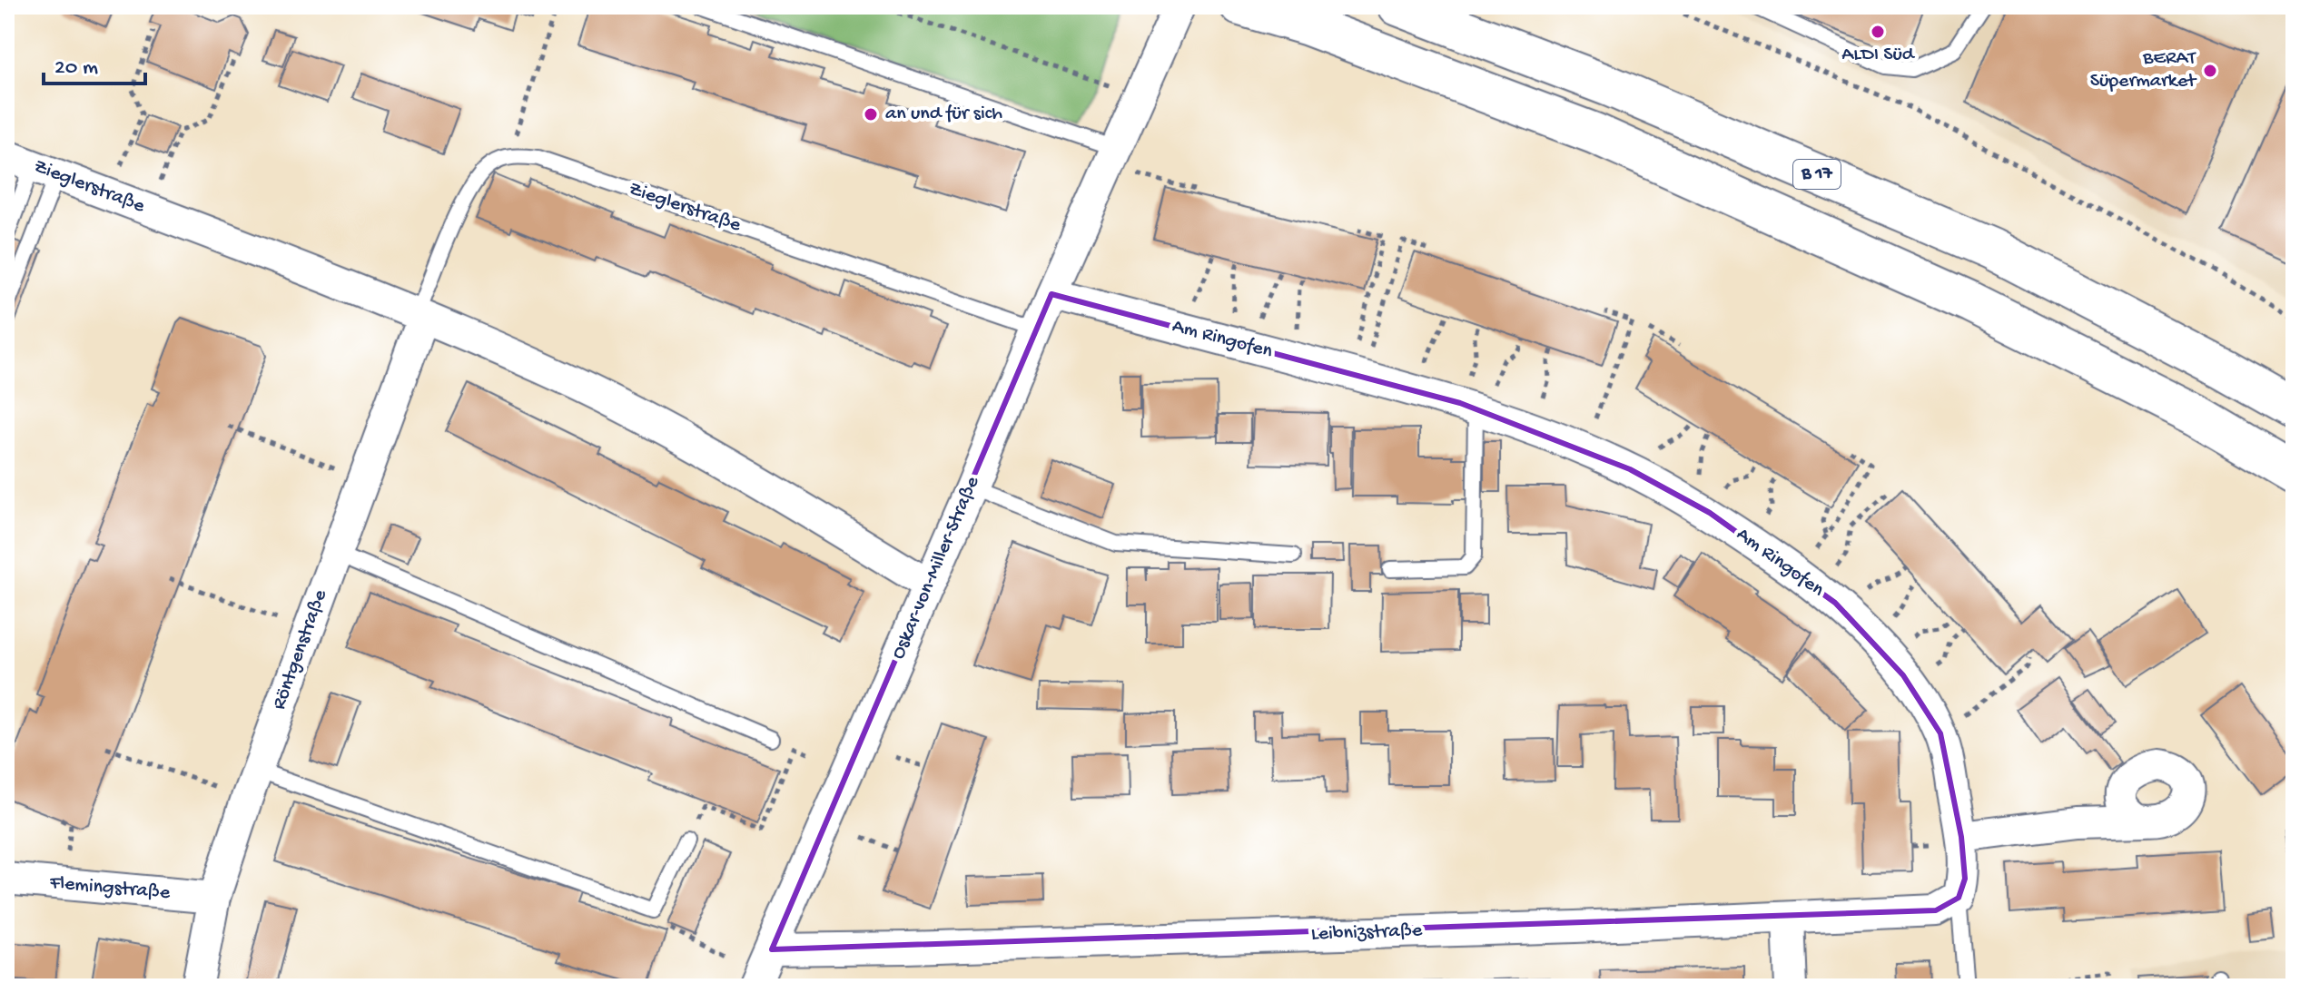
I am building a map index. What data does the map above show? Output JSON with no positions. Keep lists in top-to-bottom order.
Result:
{
  "streets": {
    "highway": ["B 17"],
    "street": [
      "Zieglerstraße",
      "Am Ringofen",
      "Oskar-von-Miller-Straße",
      "Röntgenstraße",
      "Flemingstraße",
      "Leibnizstraße"
    ]
  },
  "crossings": [
    ["Zieglerstraße", "Oskar-von-Miller-Straße"],
    ["Zieglerstraße", "Röntgenstraße"],
    ["Am Ringofen", "Oskar-von-Miller-Straße"],
    ["Am Ringofen", "Leibnizstraße"],
    ["Oskar-von-Miller-Straße", "Leibnizstraße"],
    ["Röntgenstraße", "Flemingstraße"]
  ],
  "places": ["ALDI Süd", "BERAT Süpermarket", "an und für sich"],
  "scale_bar": "20 m"
}
